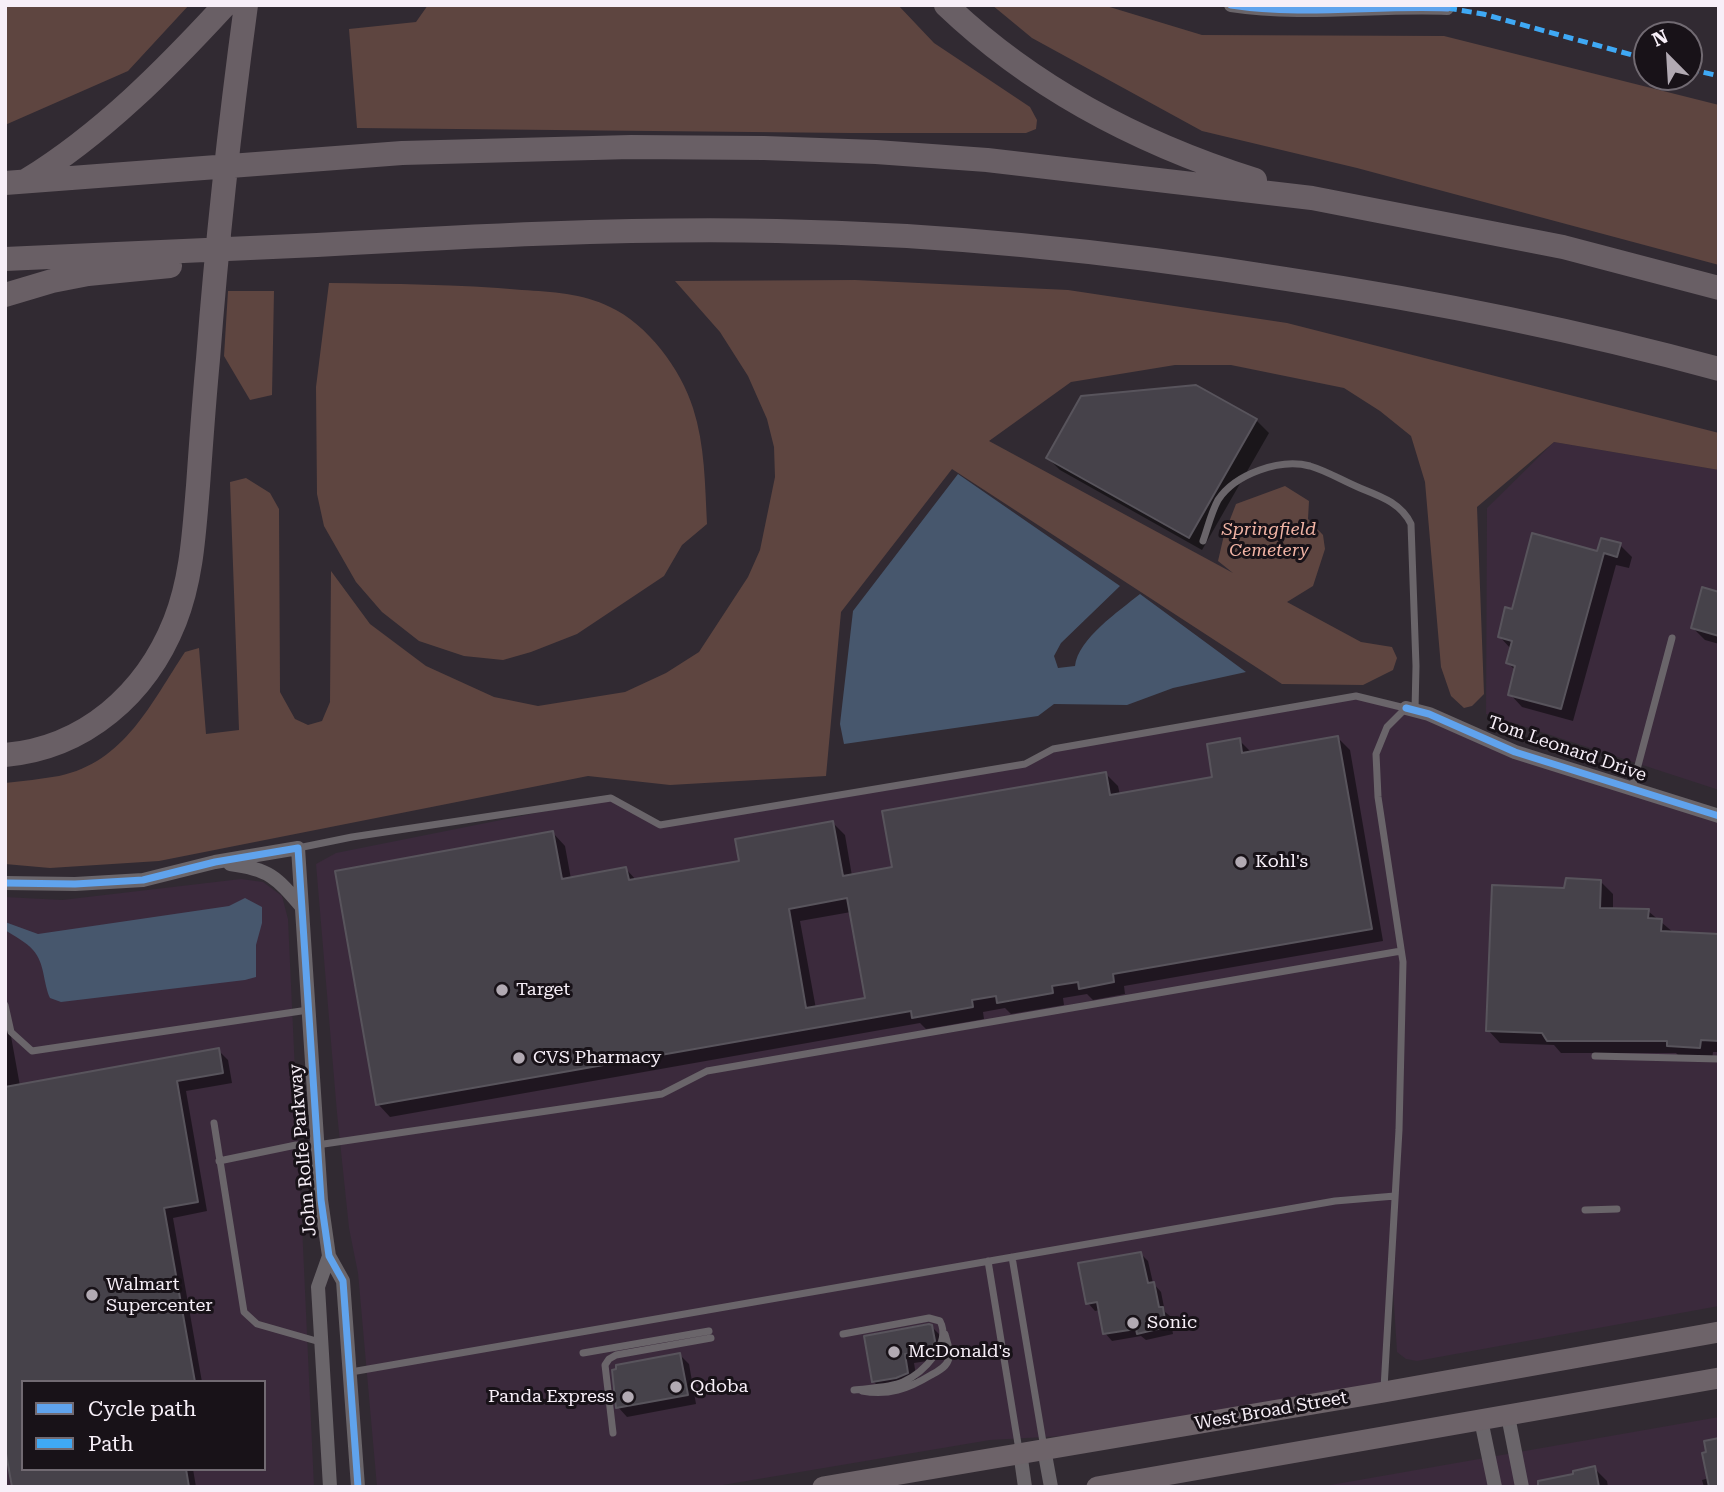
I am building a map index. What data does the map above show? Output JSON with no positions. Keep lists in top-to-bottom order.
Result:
{
  "streets": {
    "main road": ["West Broad Street"],
    "street": ["Tom Leonard Drive", "John Rolfe Parkway"]
  },
  "parks": ["Springfield Cemetery"],
  "places": [
    "Kohl's",
    "Target",
    "CVS Pharmacy",
    "Walmart Supercenter",
    "Sonic",
    "McDonald's",
    "Qdoba",
    "Panda Express"
  ],
  "legend": ["Cycle path", "Path"],
  "north": "top left"
}
